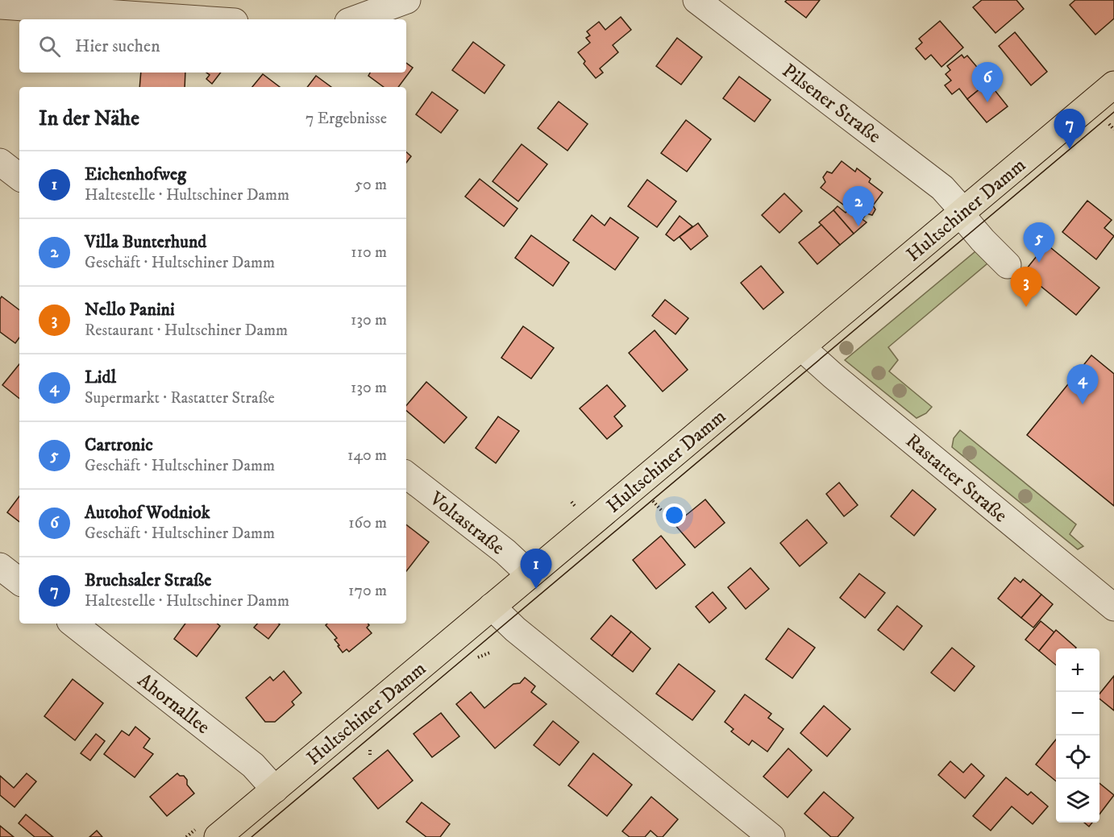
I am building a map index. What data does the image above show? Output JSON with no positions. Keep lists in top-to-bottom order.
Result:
{
  "streets": {
    "main road": ["Hultschiner Damm"],
    "street": [
      "Pilsener Straße",
      "Rastatter Straße",
      "Voltastraße",
      "Ahornallee"
    ]
  },
  "crossings": [
    ["Pilsener Straße", "Hultschiner Damm"],
    ["Hultschiner Damm", "Rastatter Straße"],
    ["Hultschiner Damm", "Voltastraße"],
    ["Hultschiner Damm", "Ahornallee"]
  ],
  "page": {
    "search": "Hier suchen",
    "pins": [
      "6",
      "7",
      "2",
      "5",
      "3",
      "4",
      "1"
    ],
    "heading": ["In der Nähe", "7 Ergebnisse"],
    "list": [
      {
        "mark": "1",
        "name": "Eichenhofweg",
        "note": "Haltestelle · Hultschiner Damm",
        "value": "50 m"
      },
      {
        "mark": "2",
        "name": "Villa Bunterhund",
        "note": "Geschäft · Hultschiner Damm",
        "value": "110 m"
      },
      {
        "mark": "3",
        "name": "Nello Panini",
        "note": "Restaurant · Hultschiner Damm",
        "value": "130 m"
      },
      {
        "mark": "4",
        "name": "Lidl",
        "note": "Supermarkt · Rastatter Straße",
        "value": "130 m"
      },
      {
        "mark": "5",
        "name": "Cartronic",
        "note": "Geschäft · Hultschiner Damm",
        "value": "140 m"
      },
      {
        "mark": "6",
        "name": "Autohof Wodniok",
        "note": "Geschäft · Hultschiner Damm",
        "value": "160 m"
      },
      {
        "mark": "7",
        "name": "Bruchsaler Straße",
        "note": "Haltestelle · Hultschiner Damm",
        "value": "170 m"
      }
    ],
    "map_buttons": ["+", "−"]
  }
}
